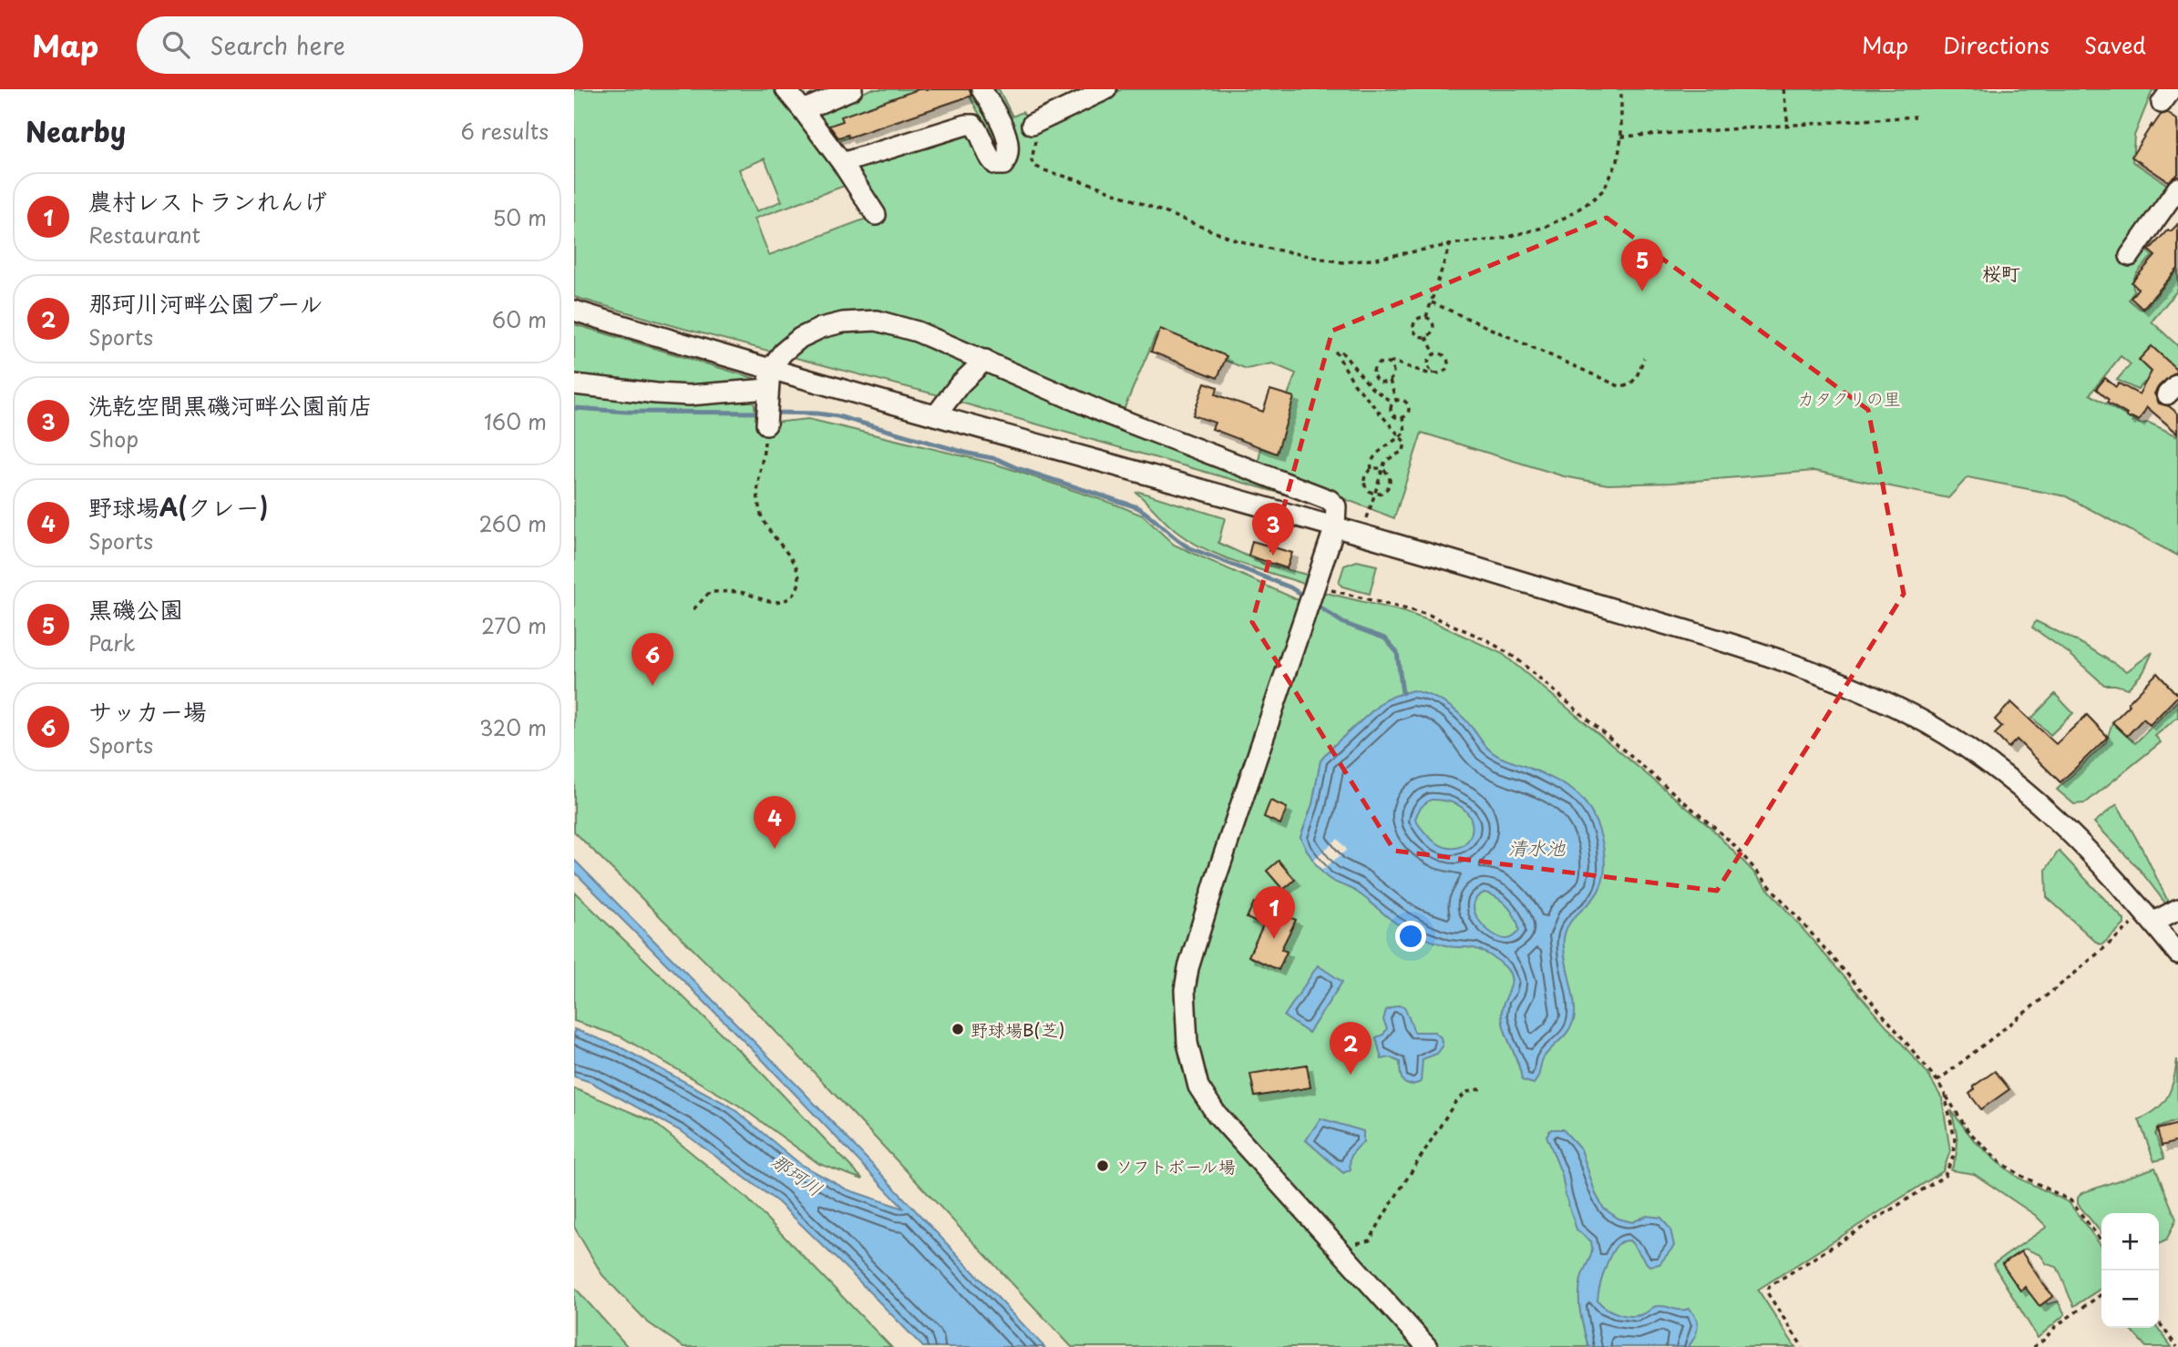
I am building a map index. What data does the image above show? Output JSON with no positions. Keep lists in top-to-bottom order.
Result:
{
  "districts": ["桜町"],
  "water": ["清水池", "那珂川"],
  "parks": ["カタクリの里"],
  "places": ["野球場B(芝)", "ソフトボール場"],
  "page": {
    "header": "Map",
    "search": "Search here",
    "nav": ["Map", "Directions", "Saved"],
    "heading": ["Nearby", "6 results"],
    "list": [
      {
        "mark": "1",
        "name": "農村レストランれんげ",
        "note": "Restaurant",
        "value": "50 m"
      },
      {
        "mark": "2",
        "name": "那珂川河畔公園プール",
        "note": "Sports",
        "value": "60 m"
      },
      {
        "mark": "3",
        "name": "洗乾空間黒磯河畔公園前店",
        "note": "Shop",
        "value": "160 m"
      },
      {
        "mark": "4",
        "name": "野球場A(クレー)",
        "note": "Sports",
        "value": "260 m"
      },
      {
        "mark": "5",
        "name": "黒磯公園",
        "note": "Park",
        "value": "270 m"
      },
      {
        "mark": "6",
        "name": "サッカー場",
        "note": "Sports",
        "value": "320 m"
      }
    ],
    "pins": [
      "5",
      "3",
      "6",
      "4",
      "1",
      "2"
    ],
    "map_buttons": ["+", "−"]
  }
}
